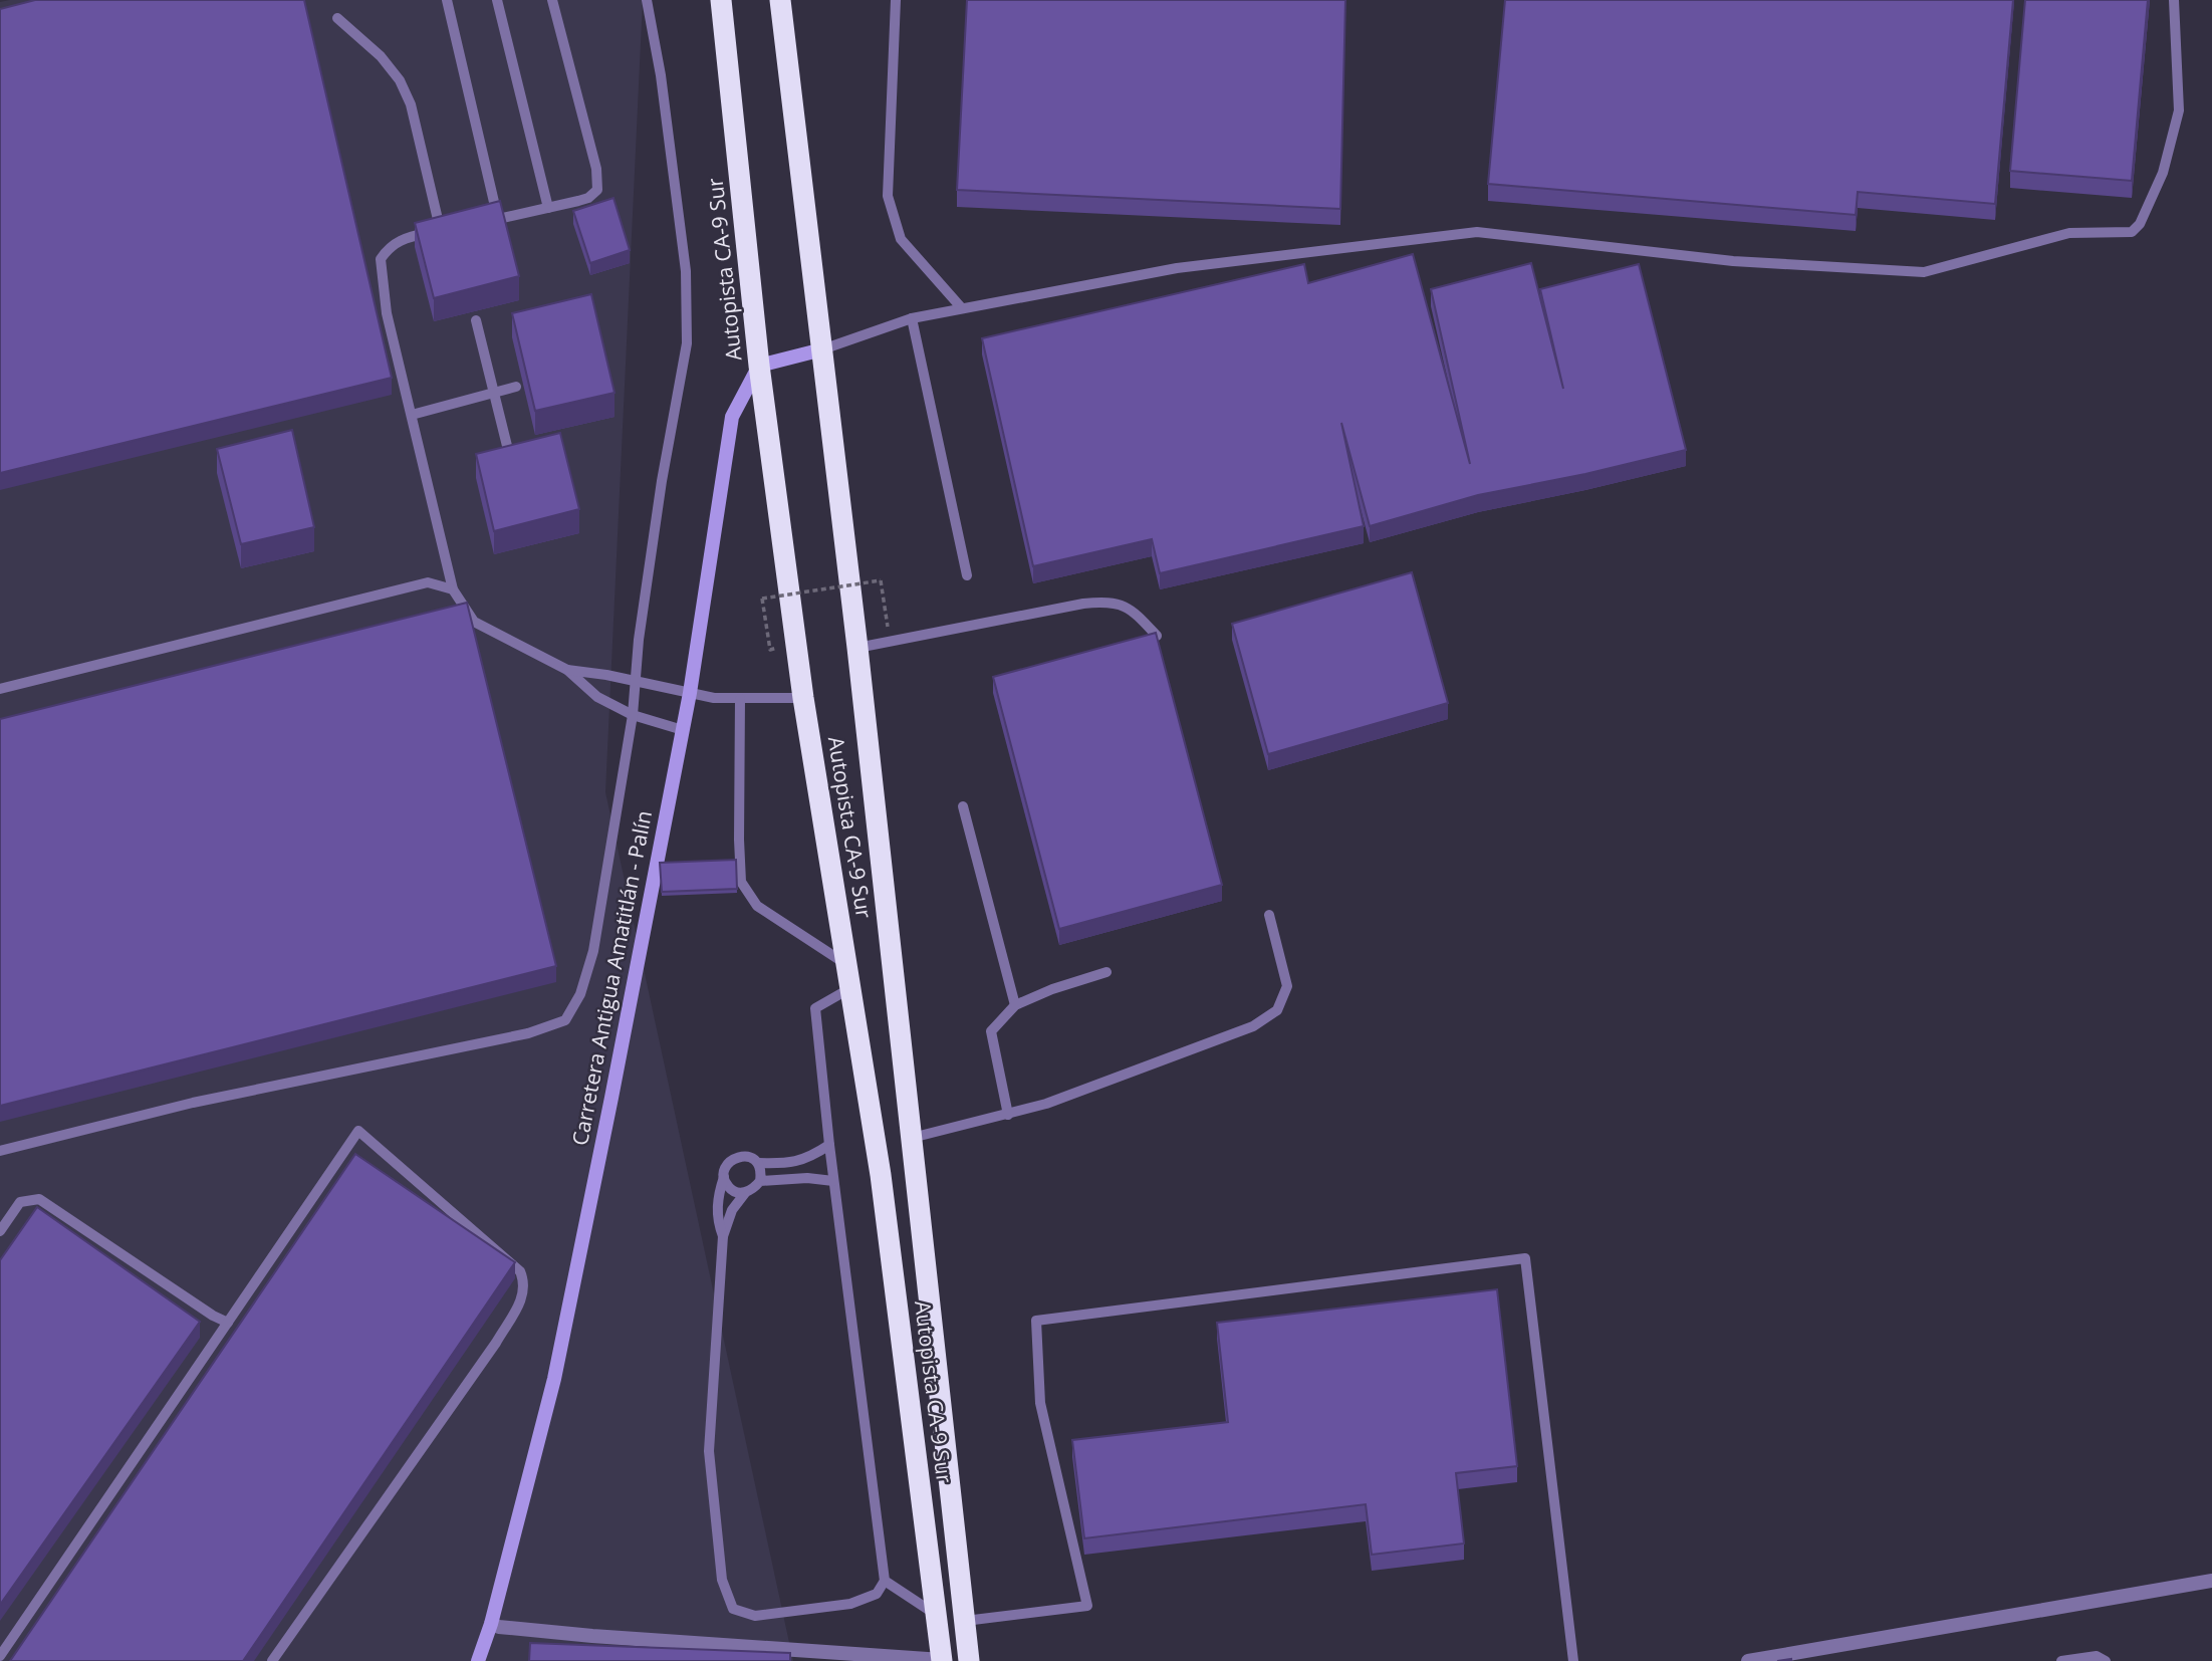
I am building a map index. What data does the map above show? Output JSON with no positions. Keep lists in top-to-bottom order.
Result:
{
  "streets": {
    "highway": ["Autopista CA-9 Sur"],
    "main road": ["Carretera Antigua Amatitlán - Palín"]
  },
  "crossings": [
    ["Autopista CA-9 Sur", "Carretera Antigua Amatitlán - Palín"]
  ]
}
